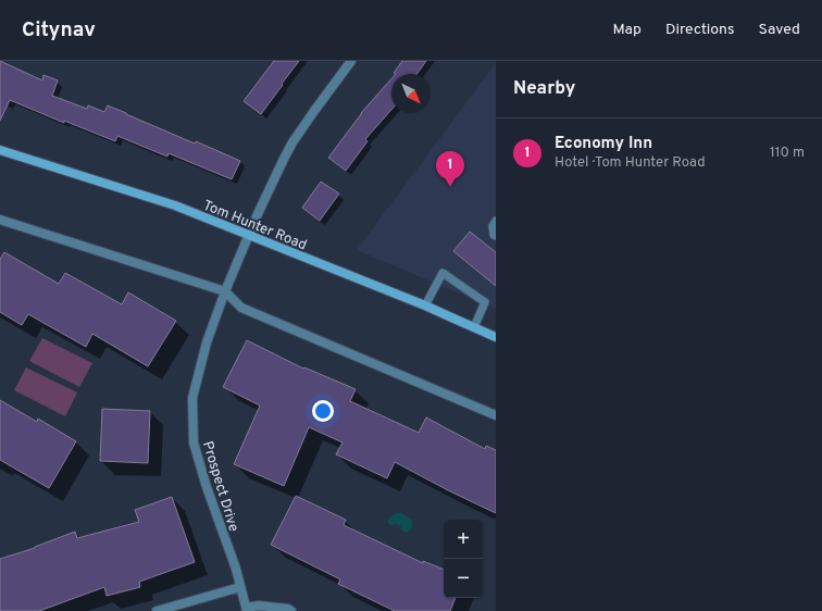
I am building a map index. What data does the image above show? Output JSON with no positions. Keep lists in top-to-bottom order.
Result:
{
  "streets": {
    "street": ["Tom Hunter Road", "Prospect Drive"]
  },
  "crossings": [
    ["Tom Hunter Road", "Prospect Drive"]
  ],
  "north": "bottom right",
  "page": {
    "header": "Citynav",
    "nav": ["Map", "Directions", "Saved"],
    "heading": "Nearby",
    "list": [
      {
        "mark": "1",
        "name": "Economy Inn",
        "note": "Hotel · Tom Hunter Road",
        "value": "110 m"
      }
    ],
    "pins": "1",
    "map_buttons": ["+", "−"]
  }
}
